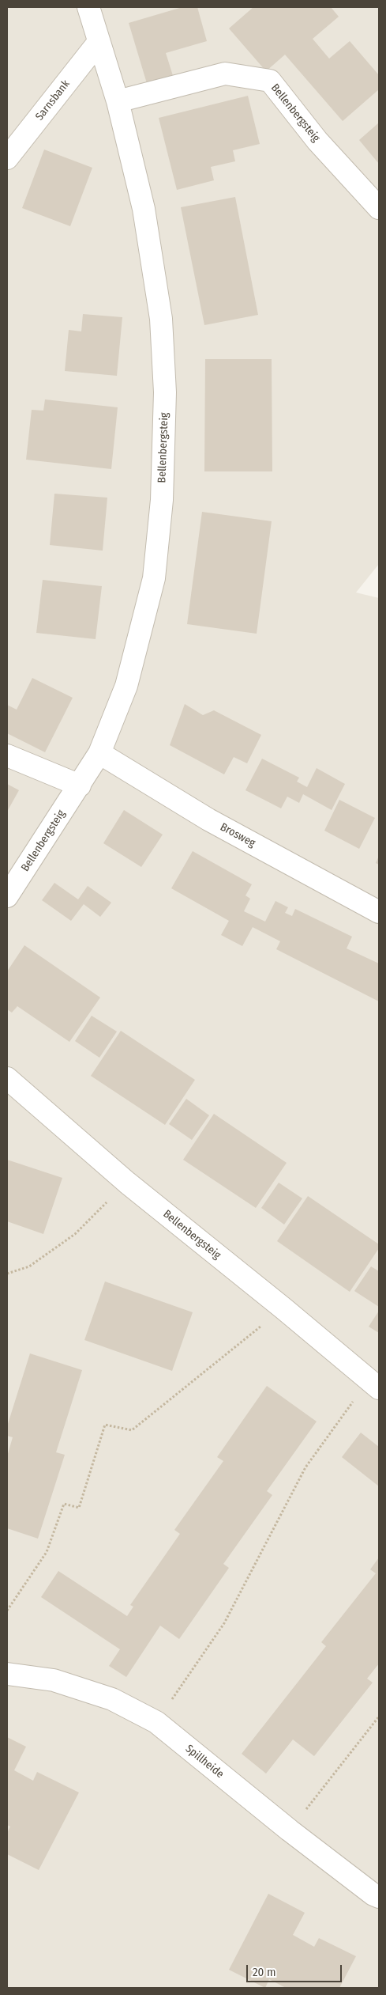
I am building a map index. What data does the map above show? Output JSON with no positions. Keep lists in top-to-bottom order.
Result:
{
  "streets": {
    "street": [
      "Sarnsbank",
      "Bellenbergsteig",
      "Brosweg",
      "Spillheide"
    ]
  },
  "crossings": [
    ["Sarnsbank", "Bellenbergsteig"],
    ["Bellenbergsteig", "Brosweg"]
  ],
  "scale_bar": "20 m"
}
